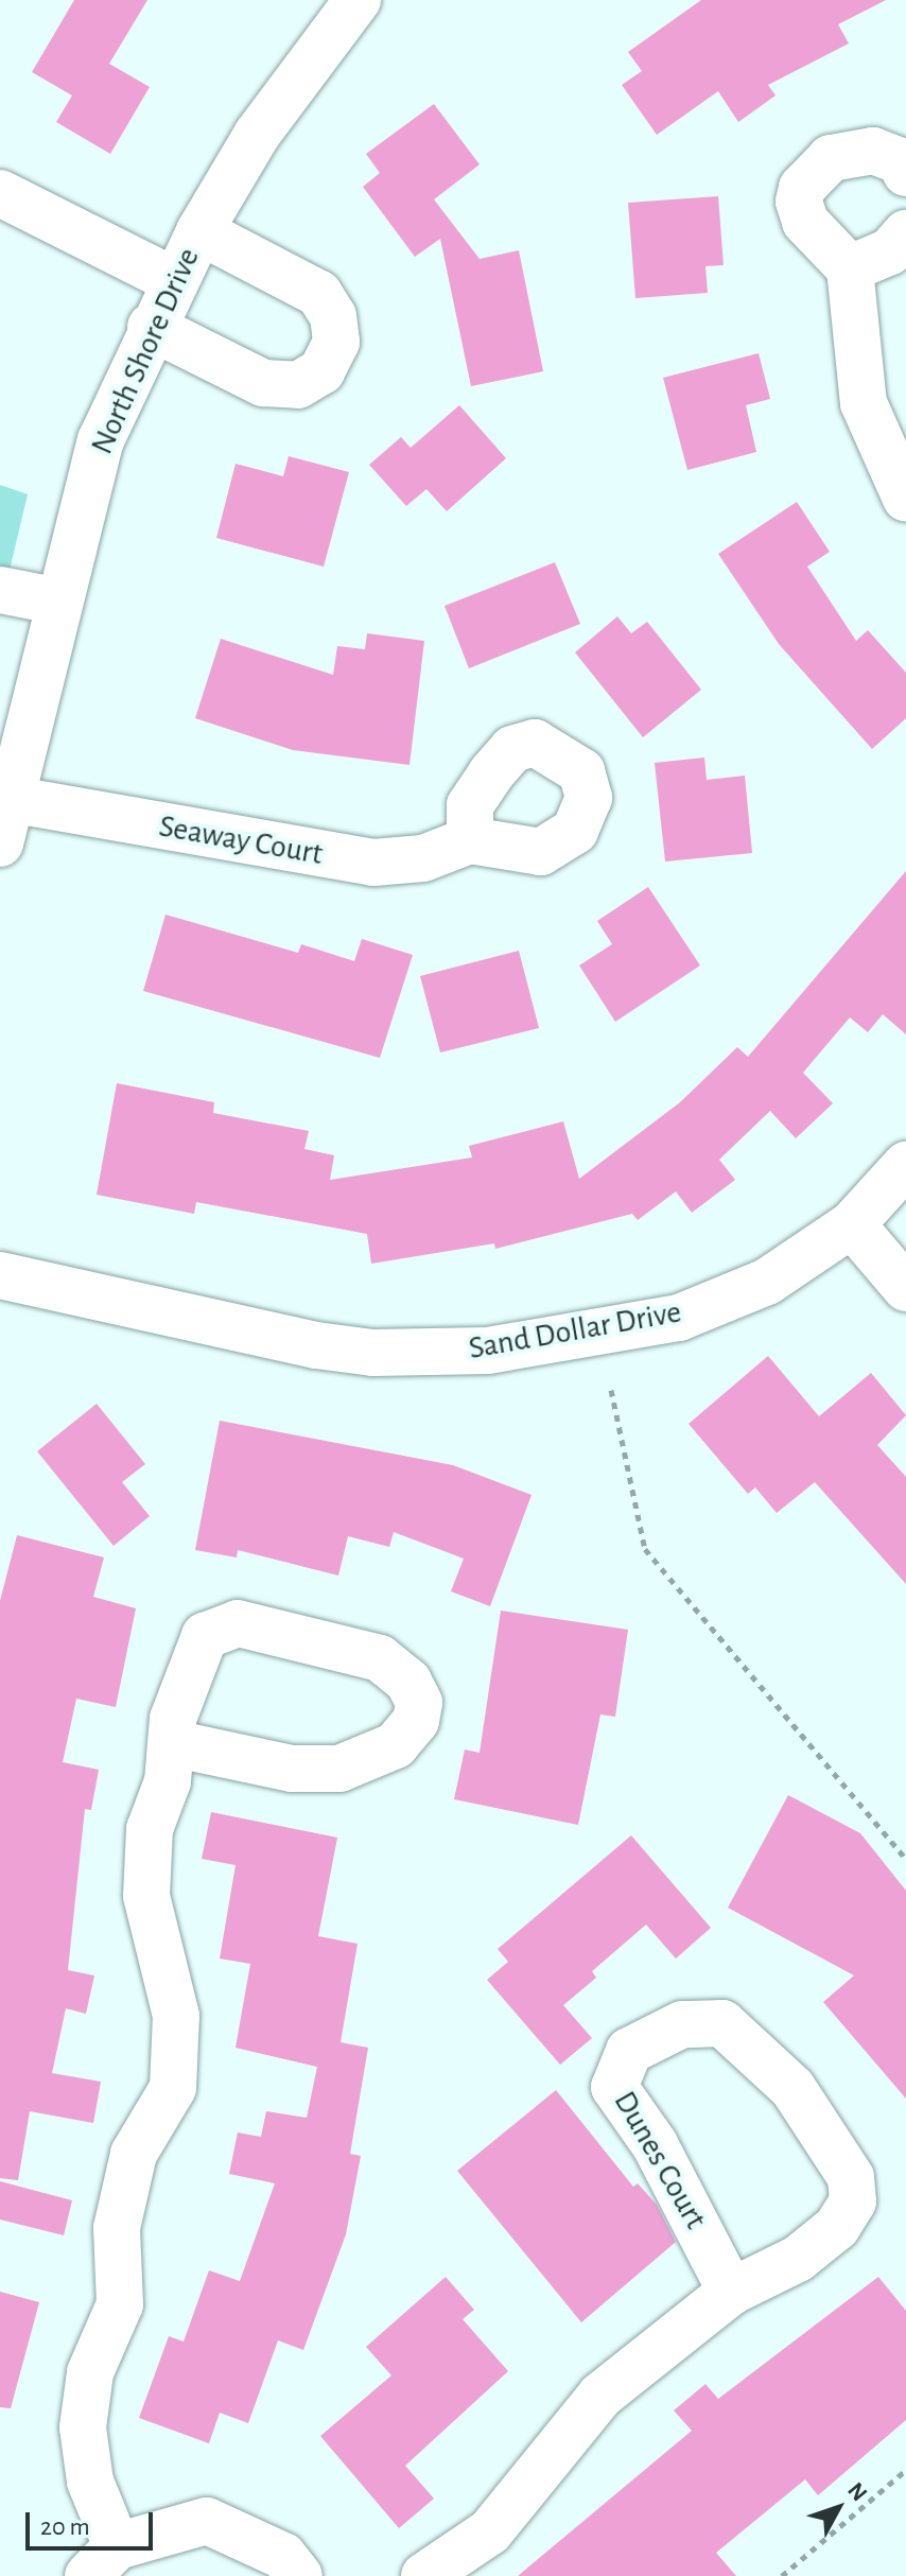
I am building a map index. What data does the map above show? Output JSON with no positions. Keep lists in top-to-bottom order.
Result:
{
  "streets": {
    "street": [
      "North Shore Drive",
      "Seaway Court",
      "Sand Dollar Drive",
      "Dunes Court"
    ]
  },
  "crossings": [
    ["North Shore Drive", "Seaway Court"]
  ],
  "scale_bar": "20 m",
  "north": "top right"
}
